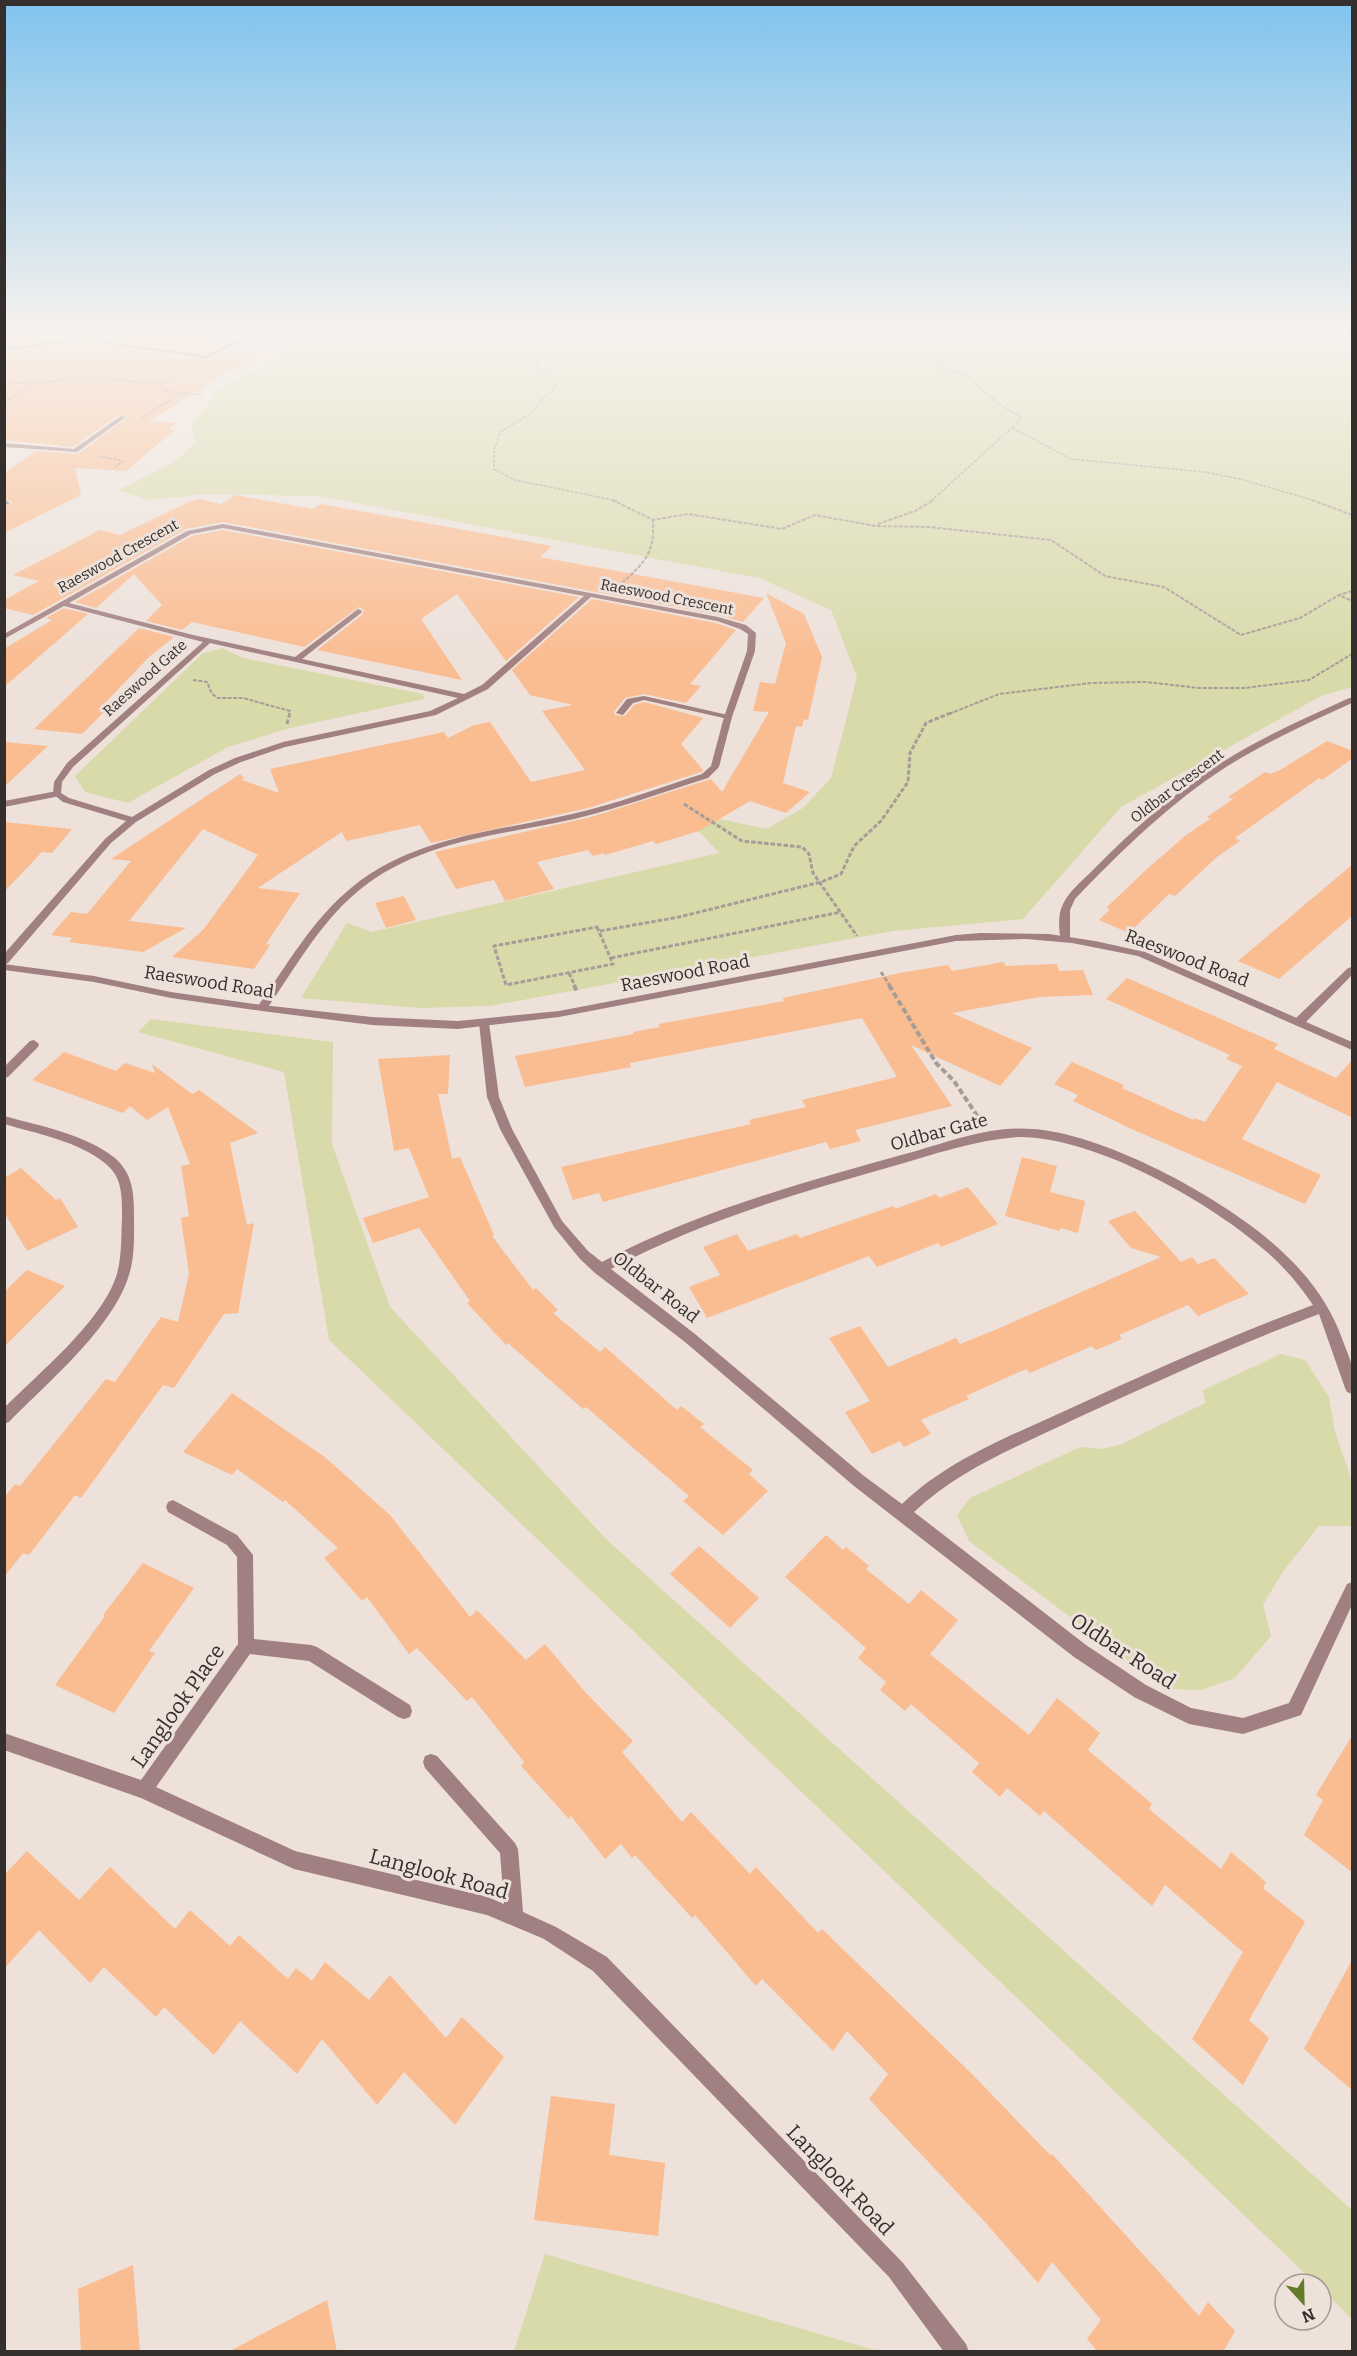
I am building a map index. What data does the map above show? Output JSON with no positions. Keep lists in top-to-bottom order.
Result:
{
  "streets": {
    "street": [
      "Raeswood Crescent",
      "Raeswood Gate",
      "Oldbar Crescent",
      "Raeswood Road",
      "Oldbar Gate",
      "Oldbar Road",
      "Langlook Place",
      "Langlook Road"
    ]
  },
  "crossings": [
    ["Raeswood Crescent", "Raeswood Road"],
    ["Oldbar Crescent", "Raeswood Road"],
    ["Raeswood Road", "Oldbar Road"],
    ["Oldbar Gate", "Oldbar Road"],
    ["Langlook Place", "Langlook Road"]
  ],
  "north": "bottom"
}
